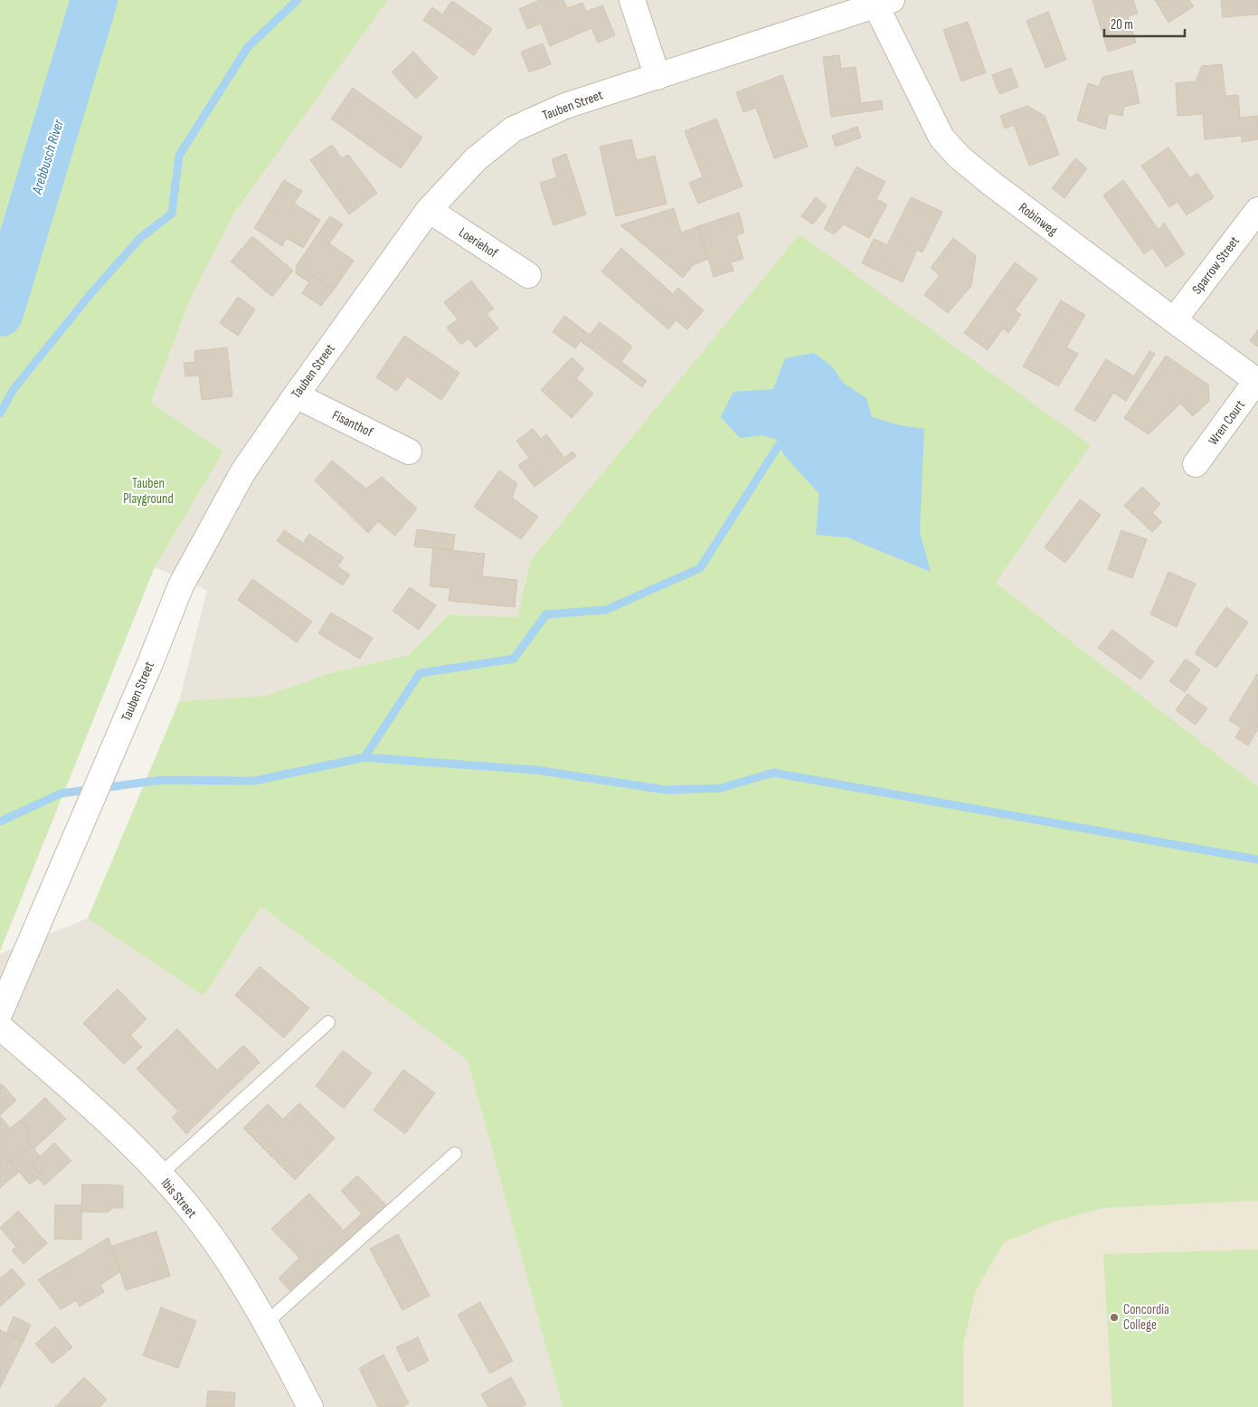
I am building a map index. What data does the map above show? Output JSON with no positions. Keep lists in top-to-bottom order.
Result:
{
  "streets": {
    "street": [
      "Tauben Street",
      "Robinweg",
      "Loeriehof",
      "Sparrow Street",
      "Wren Court",
      "Fisanthof",
      "Ibis Street"
    ]
  },
  "crossings": [
    ["Tauben Street", "Robinweg"],
    ["Tauben Street", "Loeriehof"],
    ["Tauben Street", "Fisanthof"],
    ["Robinweg", "Sparrow Street"],
    ["Robinweg", "Wren Court"]
  ],
  "water": ["Arebbusch River"],
  "parks": ["Tauben Playground"],
  "places": ["Concordia College"],
  "scale_bar": "20 m"
}
